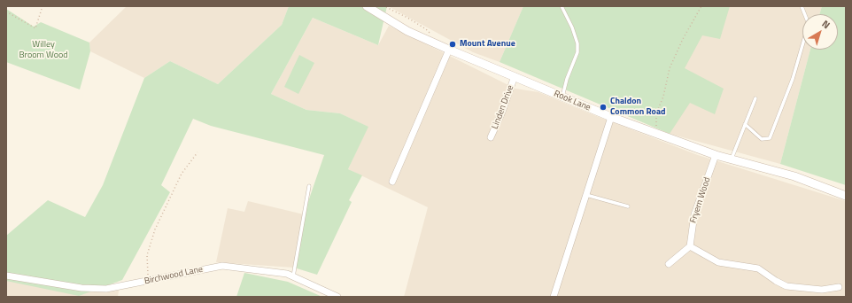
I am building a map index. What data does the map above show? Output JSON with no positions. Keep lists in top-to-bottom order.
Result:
{
  "streets": {
    "main road": ["Rook Lane"],
    "street": ["Linden Drive", "Fryern Wood", "Birchwood Lane"]
  },
  "crossings": [
    ["Rook Lane", "Linden Drive"],
    ["Rook Lane", "Fryern Wood"]
  ],
  "parks": ["Willey Broom Wood"],
  "places": ["Mount Avenue", "Chaldon Common Road"],
  "north": "top right"
}
